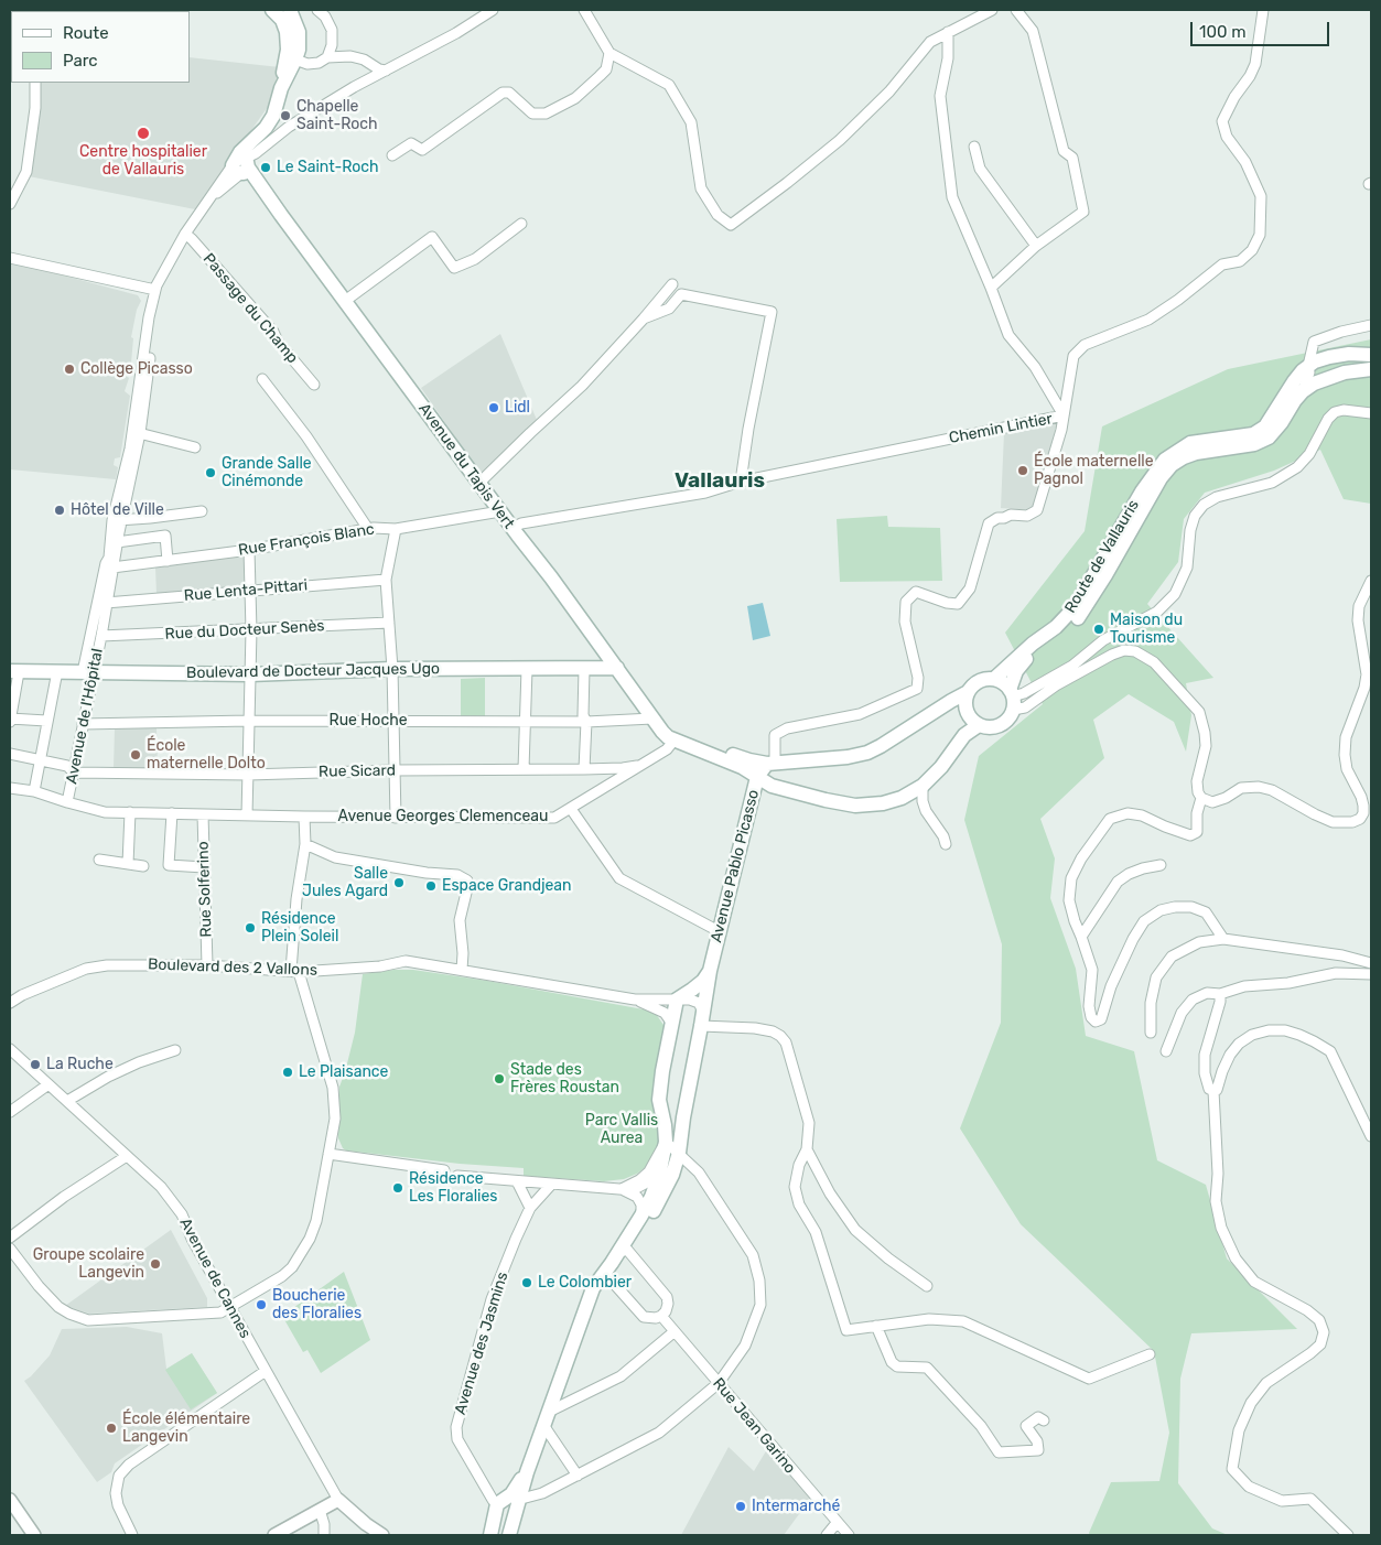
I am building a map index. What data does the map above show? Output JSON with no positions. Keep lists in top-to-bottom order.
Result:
{
  "streets": {
    "main road": [
      "Avenue du Tapis Vert",
      "Route de Vallauris",
      "Boulevard de Docteur Jacques Ugo",
      "Avenue Pablo Picasso"
    ],
    "street": [
      "Passage du Champ",
      "Chemin Lintier",
      "Rue François Blanc",
      "Rue Lenta-Pittari",
      "Rue du Docteur Senès",
      "Avenue de l'Hôpital",
      "Rue Hoche",
      "Rue Sicard",
      "Avenue Georges Clemenceau",
      "Rue Solferino",
      "Boulevard des 2 Vallons",
      "Avenue de Cannes",
      "Avenue des Jasmins",
      "Rue Jean Garino"
    ]
  },
  "crossings": [
    ["Passage du Champ", "Avenue de l'Hôpital"],
    ["Chemin Lintier", "Avenue du Tapis Vert"],
    ["Avenue du Tapis Vert", "Rue François Blanc"],
    ["Avenue du Tapis Vert", "Boulevard de Docteur Jacques Ugo"],
    ["Avenue du Tapis Vert", "Avenue de l'Hôpital"],
    ["Avenue du Tapis Vert", "Rue Hoche"],
    ["Avenue du Tapis Vert", "Avenue Georges Clemenceau"],
    ["Rue François Blanc", "Avenue de l'Hôpital"],
    ["Rue Lenta-Pittari", "Avenue de l'Hôpital"],
    ["Rue du Docteur Senès", "Avenue de l'Hôpital"],
    ["Boulevard de Docteur Jacques Ugo", "Avenue de l'Hôpital"],
    ["Avenue de l'Hôpital", "Rue Hoche"],
    ["Avenue de l'Hôpital", "Rue Sicard"],
    ["Avenue de l'Hôpital", "Avenue Georges Clemenceau"],
    ["Rue Sicard", "Avenue Georges Clemenceau"],
    ["Avenue Georges Clemenceau", "Rue Solferino"],
    ["Rue Solferino", "Boulevard des 2 Vallons"]
  ],
  "districts": ["Vallauris"],
  "parks": ["Parc Vallis Aurea"],
  "places": [
    "Chapelle Saint-Roch",
    "Centre hospitalier de Vallauris",
    "Le Saint-Roch",
    "Collège Picasso",
    "Lidl",
    "École maternelle Pagnol",
    "Grande Salle Cinémonde",
    "Hôtel de Ville",
    "Maison du Tourisme",
    "École maternelle Dolto",
    "Salle Jules Agard",
    "Espace Grandjean",
    "Résidence Plein Soleil",
    "La Ruche",
    "Le Plaisance",
    "Stade des Frères Roustan",
    "Résidence Les Floralies",
    "Groupe scolaire Langevin",
    "Le Colombier",
    "Boucherie des Floralies",
    "École élémentaire Langevin",
    "Intermarché"
  ],
  "legend": ["Route", "Parc"],
  "scale_bar": "100 m"
}
